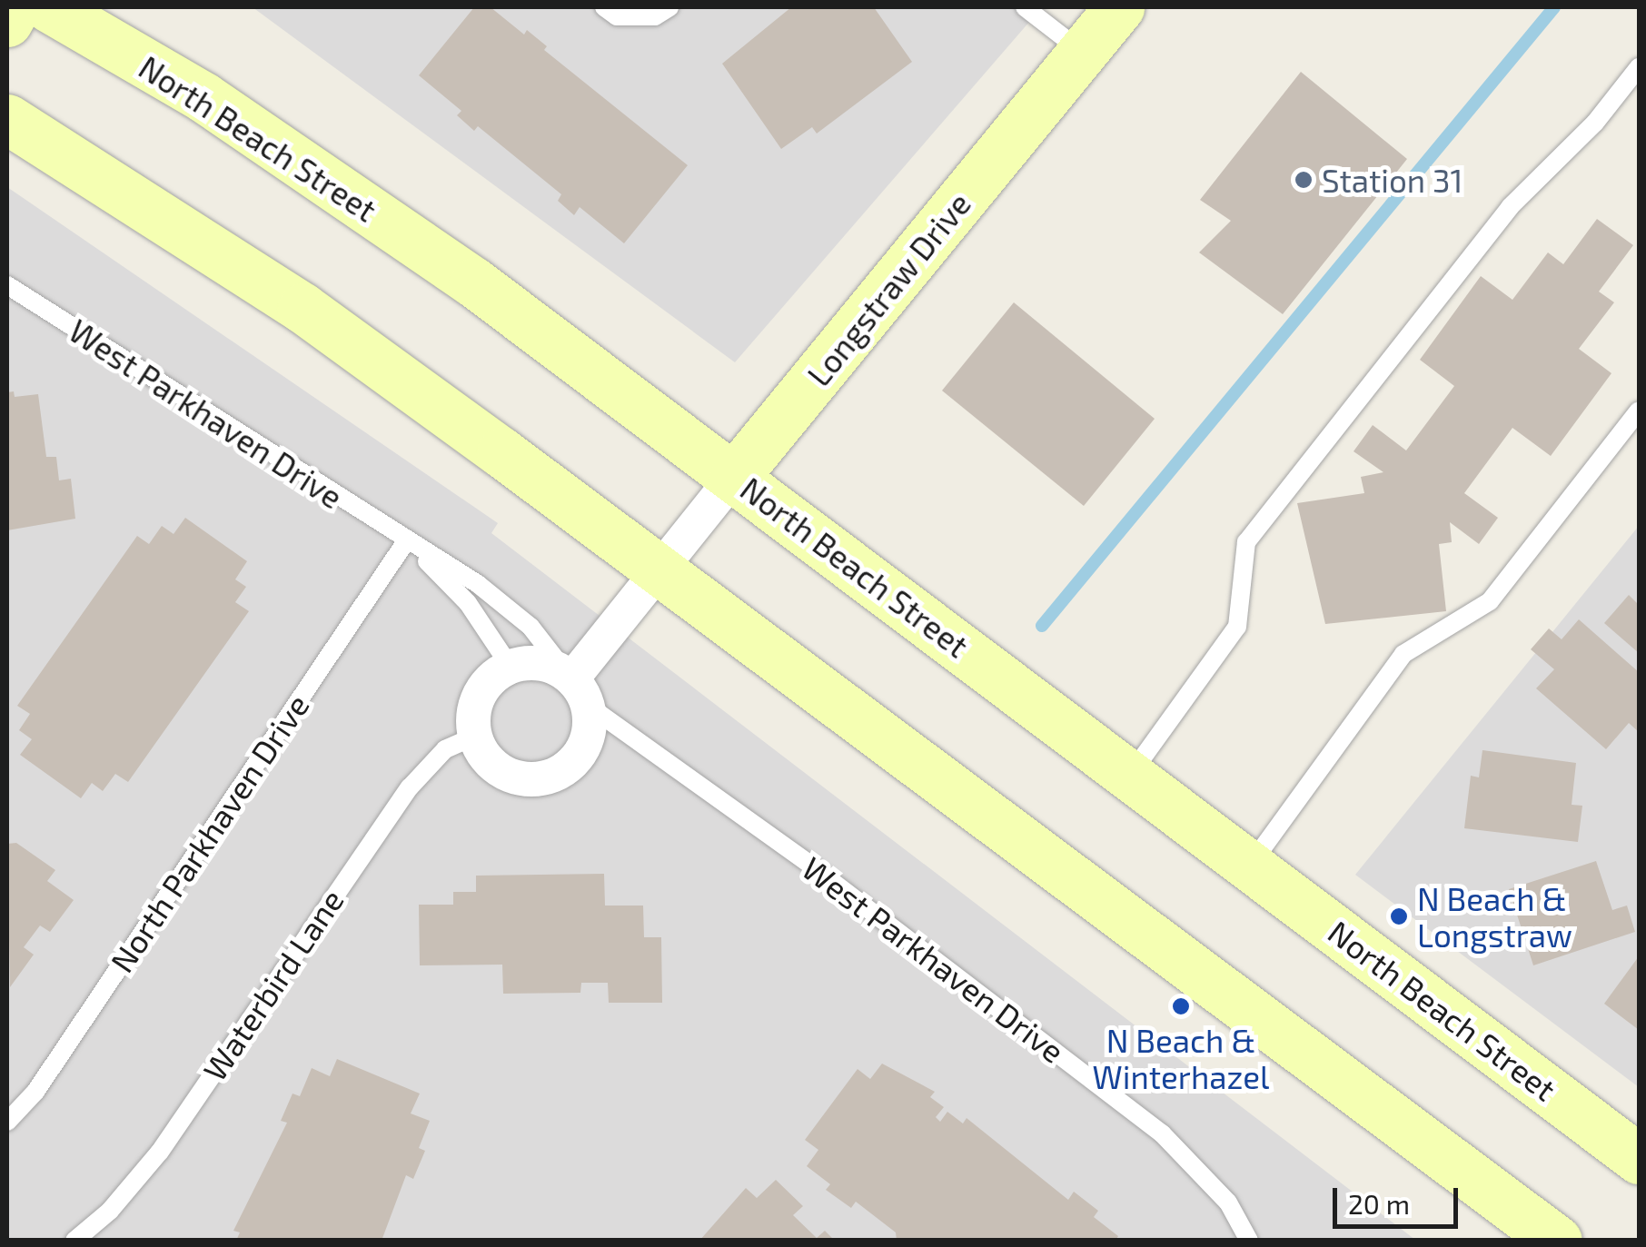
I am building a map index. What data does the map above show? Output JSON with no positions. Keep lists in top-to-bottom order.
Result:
{
  "streets": {
    "main road": ["North Beach Street", "Longstraw Drive"],
    "lane": ["West Parkhaven Drive", "North Parkhaven Drive", "Waterbird Lane"]
  },
  "crossings": [
    ["North Beach Street", "Longstraw Drive"],
    ["West Parkhaven Drive", "North Parkhaven Drive"],
    ["West Parkhaven Drive", "Waterbird Lane"]
  ],
  "places": ["Station 31", "N Beach & Longstraw", "N Beach & Winterhazel"],
  "scale_bar": "20 m"
}
